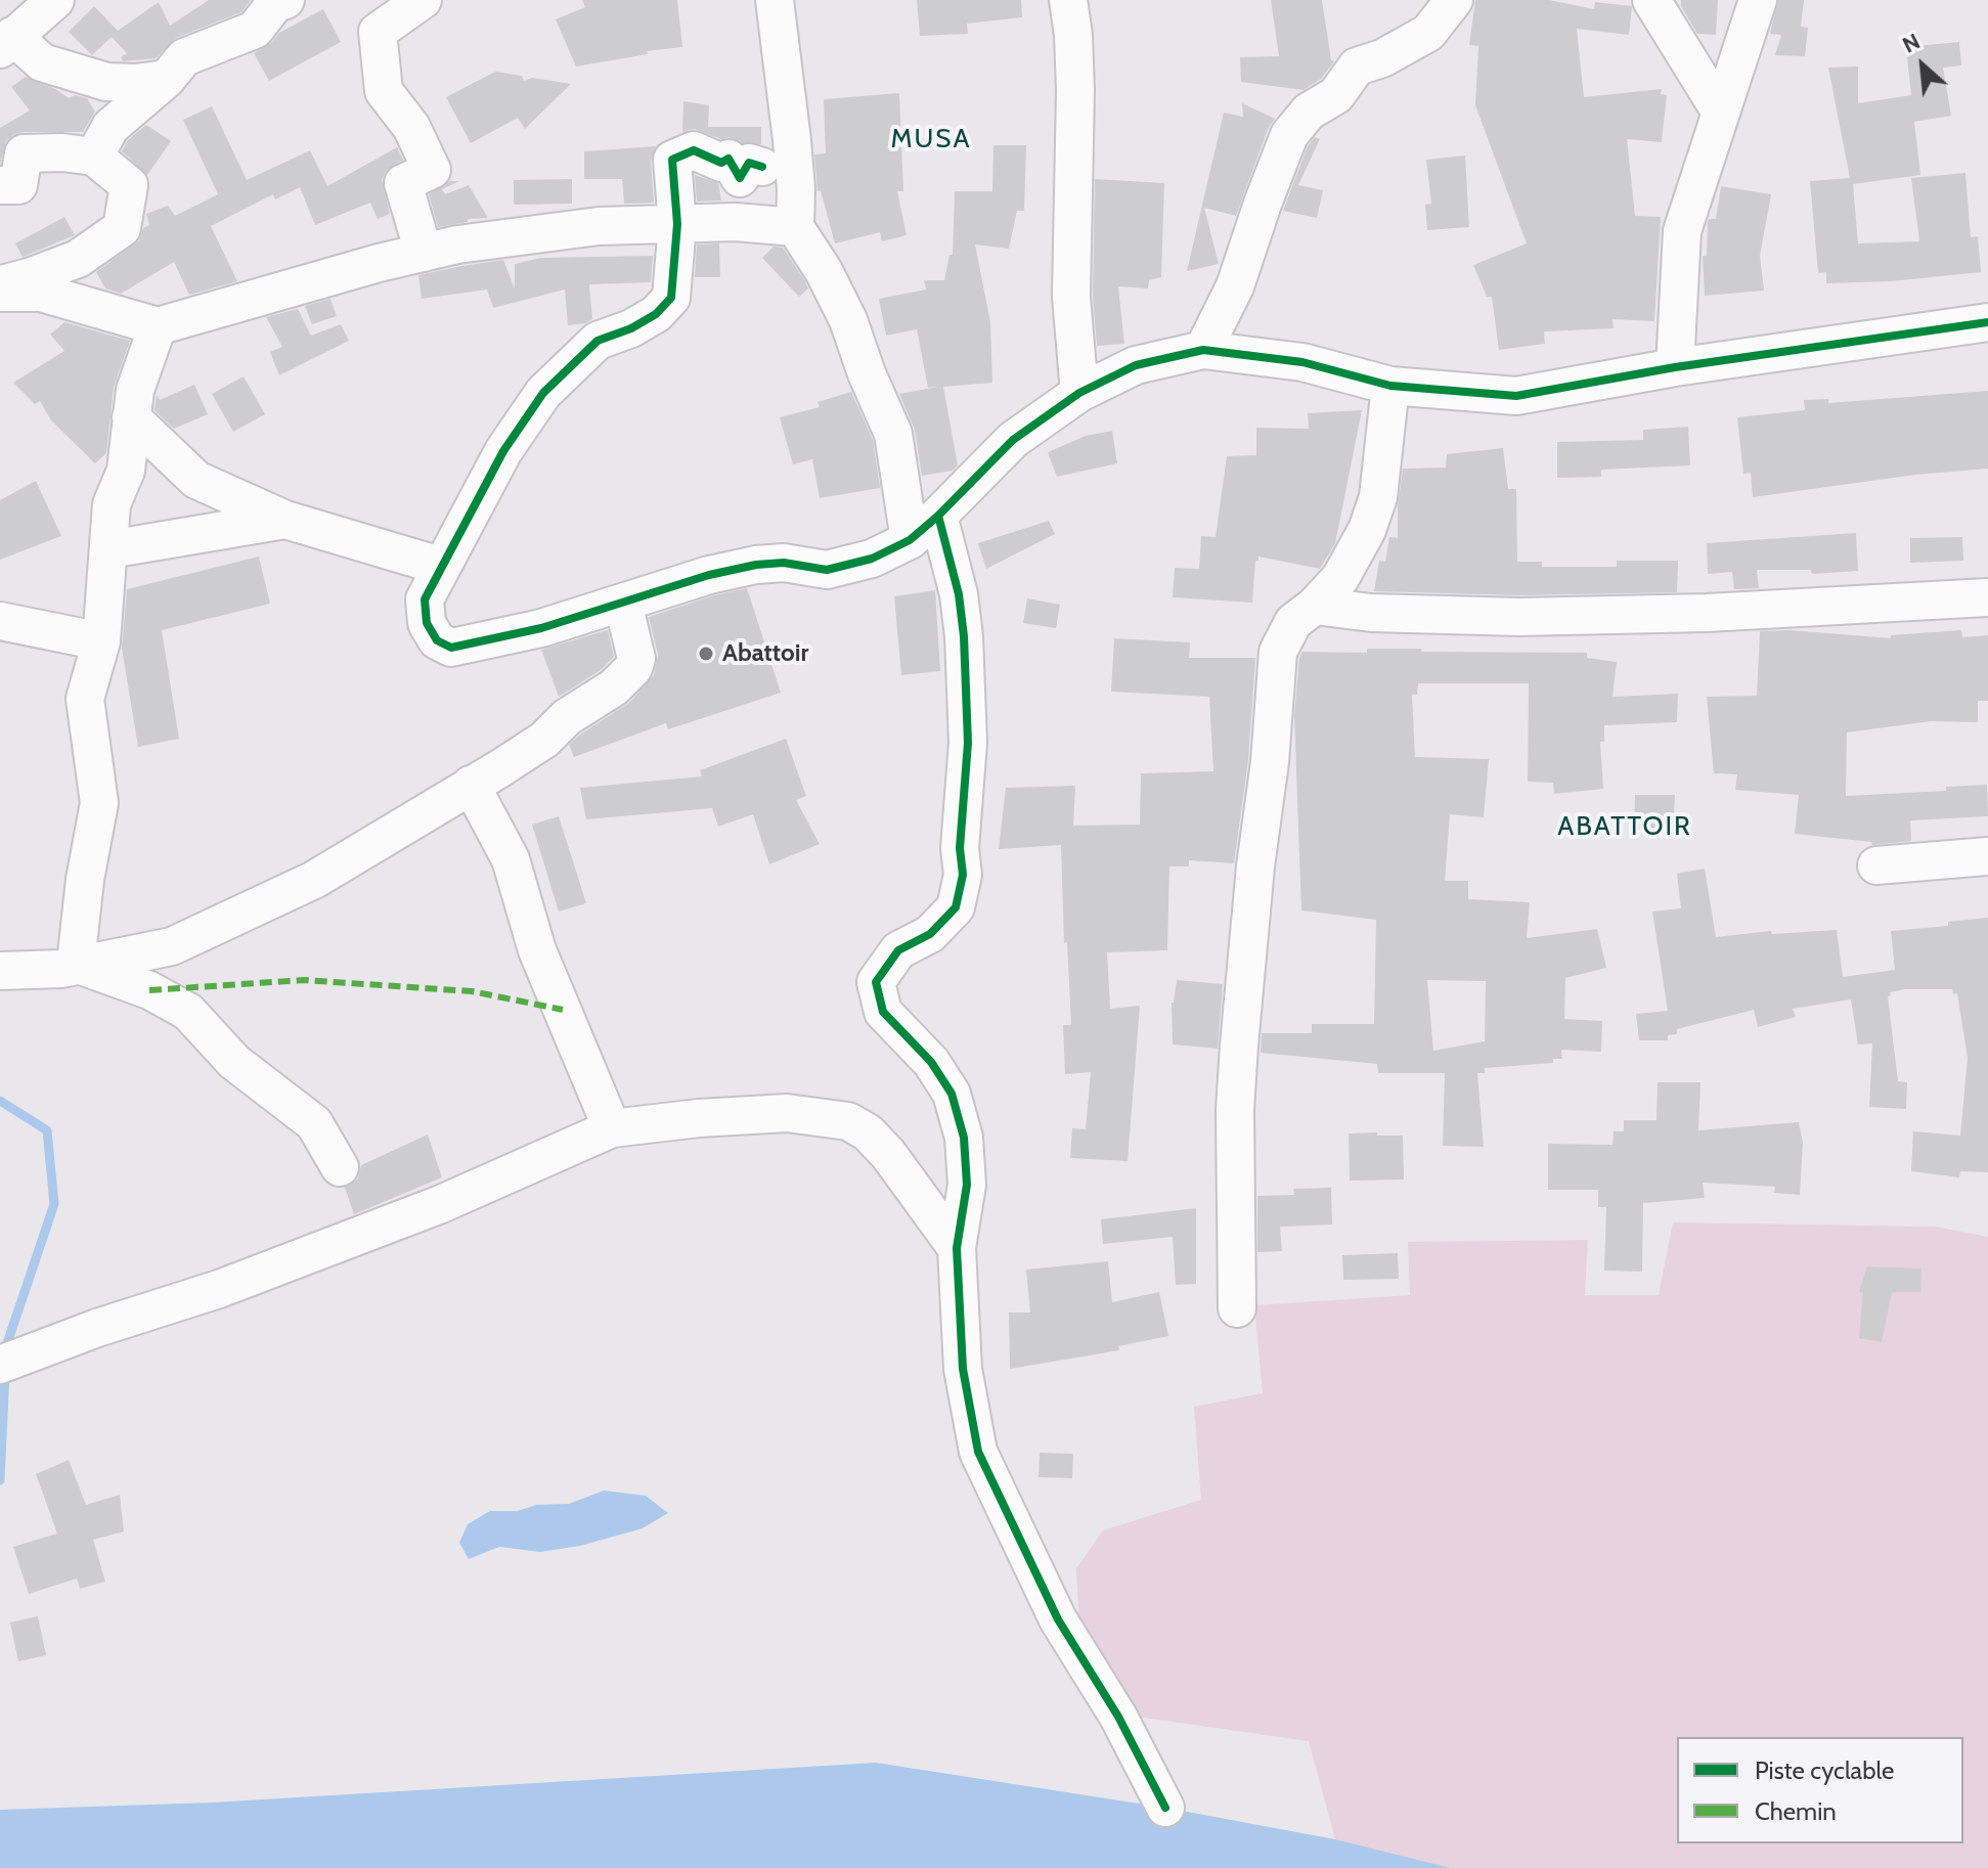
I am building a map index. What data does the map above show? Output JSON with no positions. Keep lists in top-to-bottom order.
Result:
{
  "districts": ["MUSA", "ABATTOIR"],
  "places": ["Abattoir"],
  "legend": ["Piste cyclable", "Chemin"],
  "north": "top left"
}
